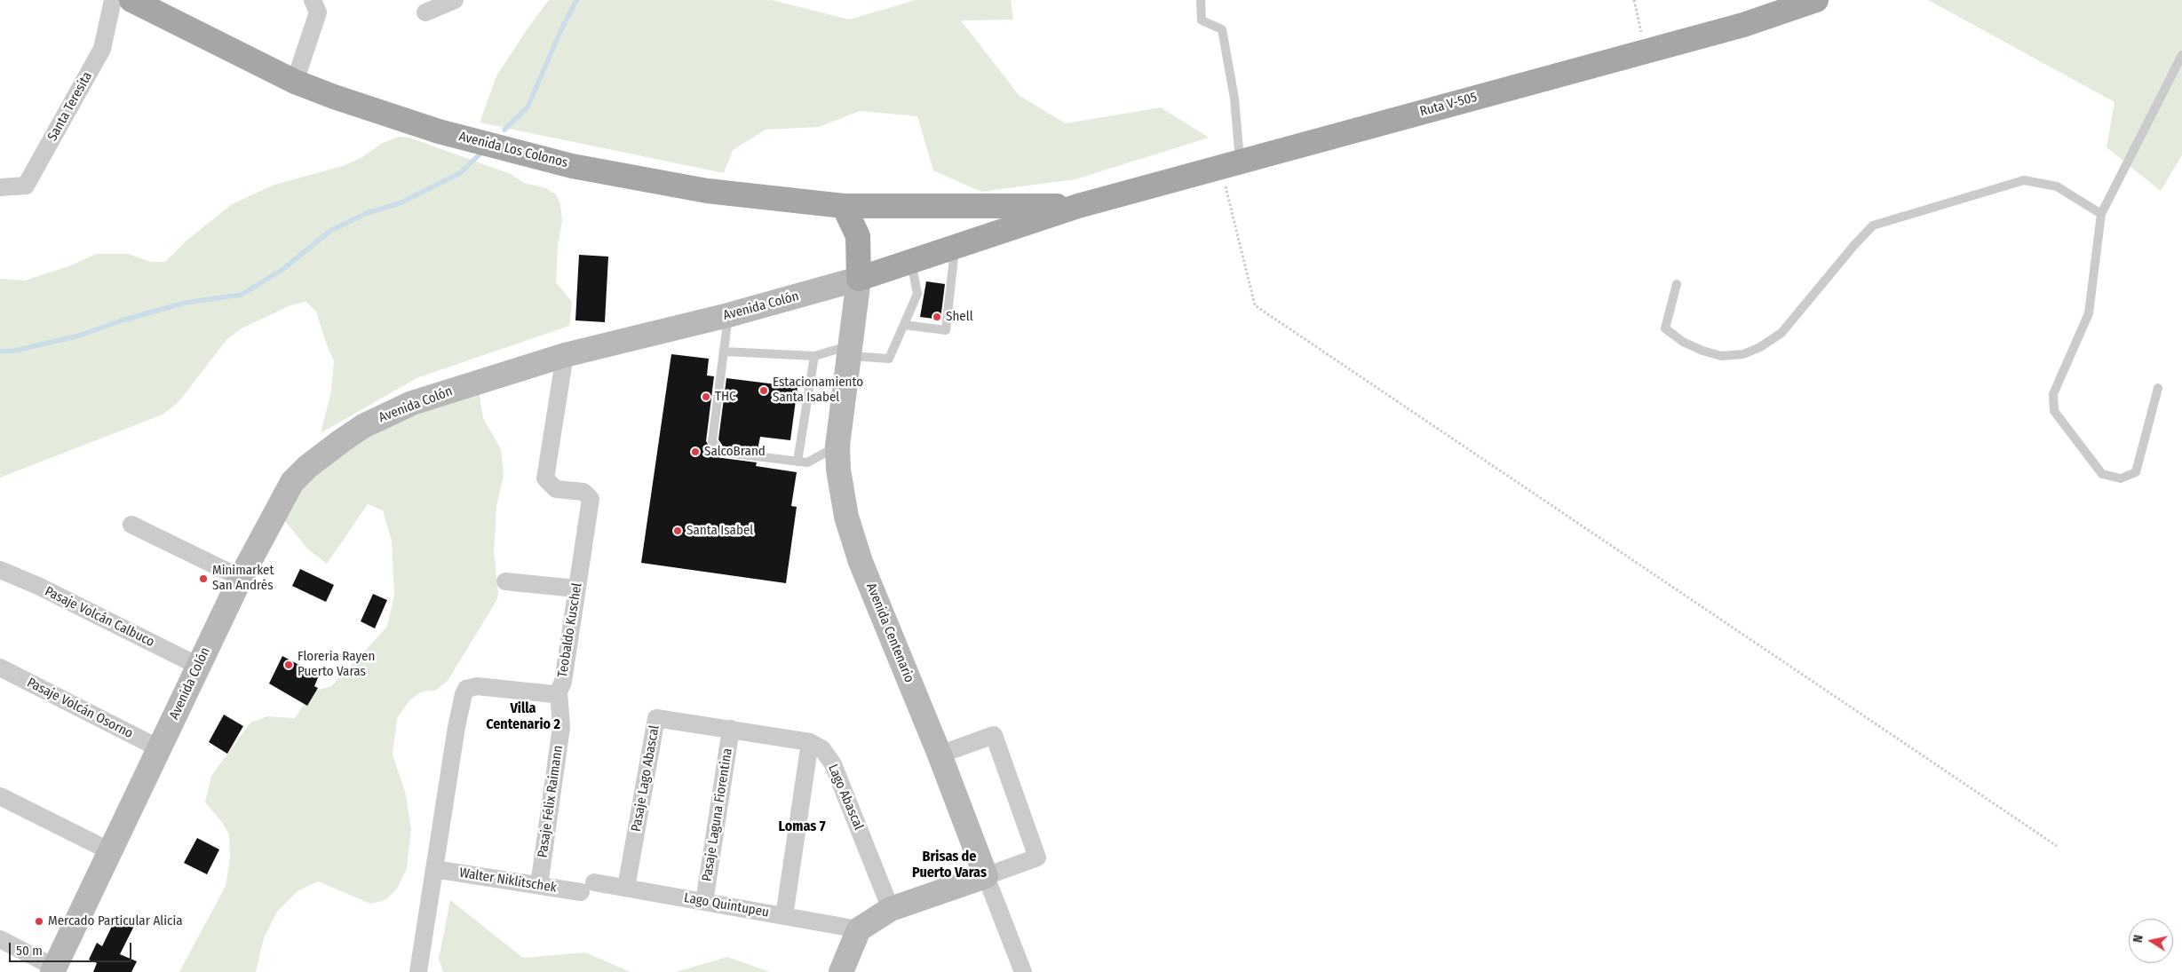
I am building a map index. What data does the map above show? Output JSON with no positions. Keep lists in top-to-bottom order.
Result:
{
  "streets": {
    "main road": [
      "Ruta V-505",
      "Avenida Los Colonos",
      "Avenida Colón",
      "Avenida Centenario"
    ],
    "street": [
      "Santa Teresita",
      "Pasaje Volcán Calbuco",
      "Teobaldo Kuschel",
      "Pasaje Volcán Osorno",
      "Pasaje Lago Abascal",
      "Lago Abascal",
      "Pasaje Félix Raimann",
      "Pasaje Laguna Fiorentina",
      "Walter Niklitschek",
      "Lago Quintupeu"
    ]
  },
  "crossings": [
    ["Ruta V-505", "Avenida Los Colonos"],
    ["Ruta V-505", "Avenida Colón"],
    ["Avenida Los Colonos", "Avenida Colón"],
    ["Avenida Colón", "Pasaje Volcán Calbuco"],
    ["Avenida Colón", "Teobaldo Kuschel"],
    ["Avenida Colón", "Avenida Centenario"],
    ["Avenida Colón", "Pasaje Volcán Osorno"],
    ["Teobaldo Kuschel", "Pasaje Félix Raimann"],
    ["Teobaldo Kuschel", "Walter Niklitschek"],
    ["Pasaje Lago Abascal", "Lago Abascal"],
    ["Pasaje Lago Abascal", "Pasaje Laguna Fiorentina"],
    ["Pasaje Lago Abascal", "Lago Quintupeu"],
    ["Lago Abascal", "Pasaje Laguna Fiorentina"],
    ["Pasaje Félix Raimann", "Walter Niklitschek"],
    ["Pasaje Laguna Fiorentina", "Lago Quintupeu"],
    ["Walter Niklitschek", "Lago Quintupeu"]
  ],
  "districts": ["Villa Centenario 2", "Lomas 7", "Brisas de Puerto Varas"],
  "places": [
    "Shell",
    "Estacionamiento Santa Isabel",
    "THC",
    "SalcoBrand",
    "Santa Isabel",
    "Minimarket San Andrés",
    "Floreria Rayen Puerto Varas",
    "Mercado Particular Alicia"
  ],
  "scale_bar": "50 m",
  "north": "left"
}
